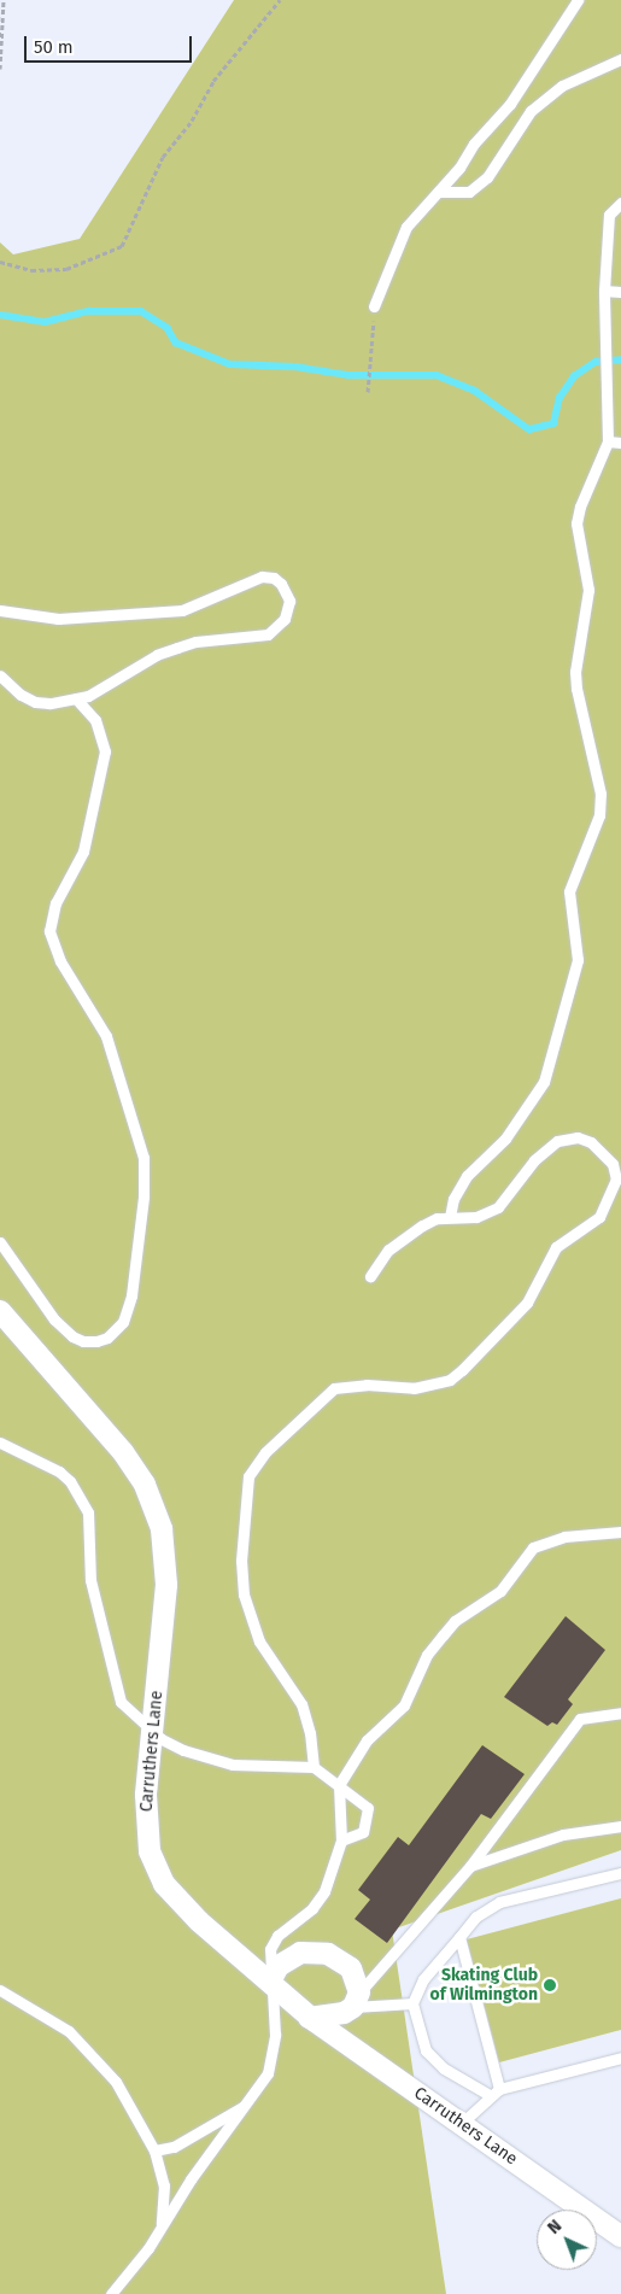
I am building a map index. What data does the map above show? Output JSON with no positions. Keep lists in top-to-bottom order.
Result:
{
  "streets": {
    "street": ["Carruthers Lane"]
  },
  "places": ["Skating Club of Wilmington"],
  "scale_bar": "50 m",
  "north": "top left"
}
